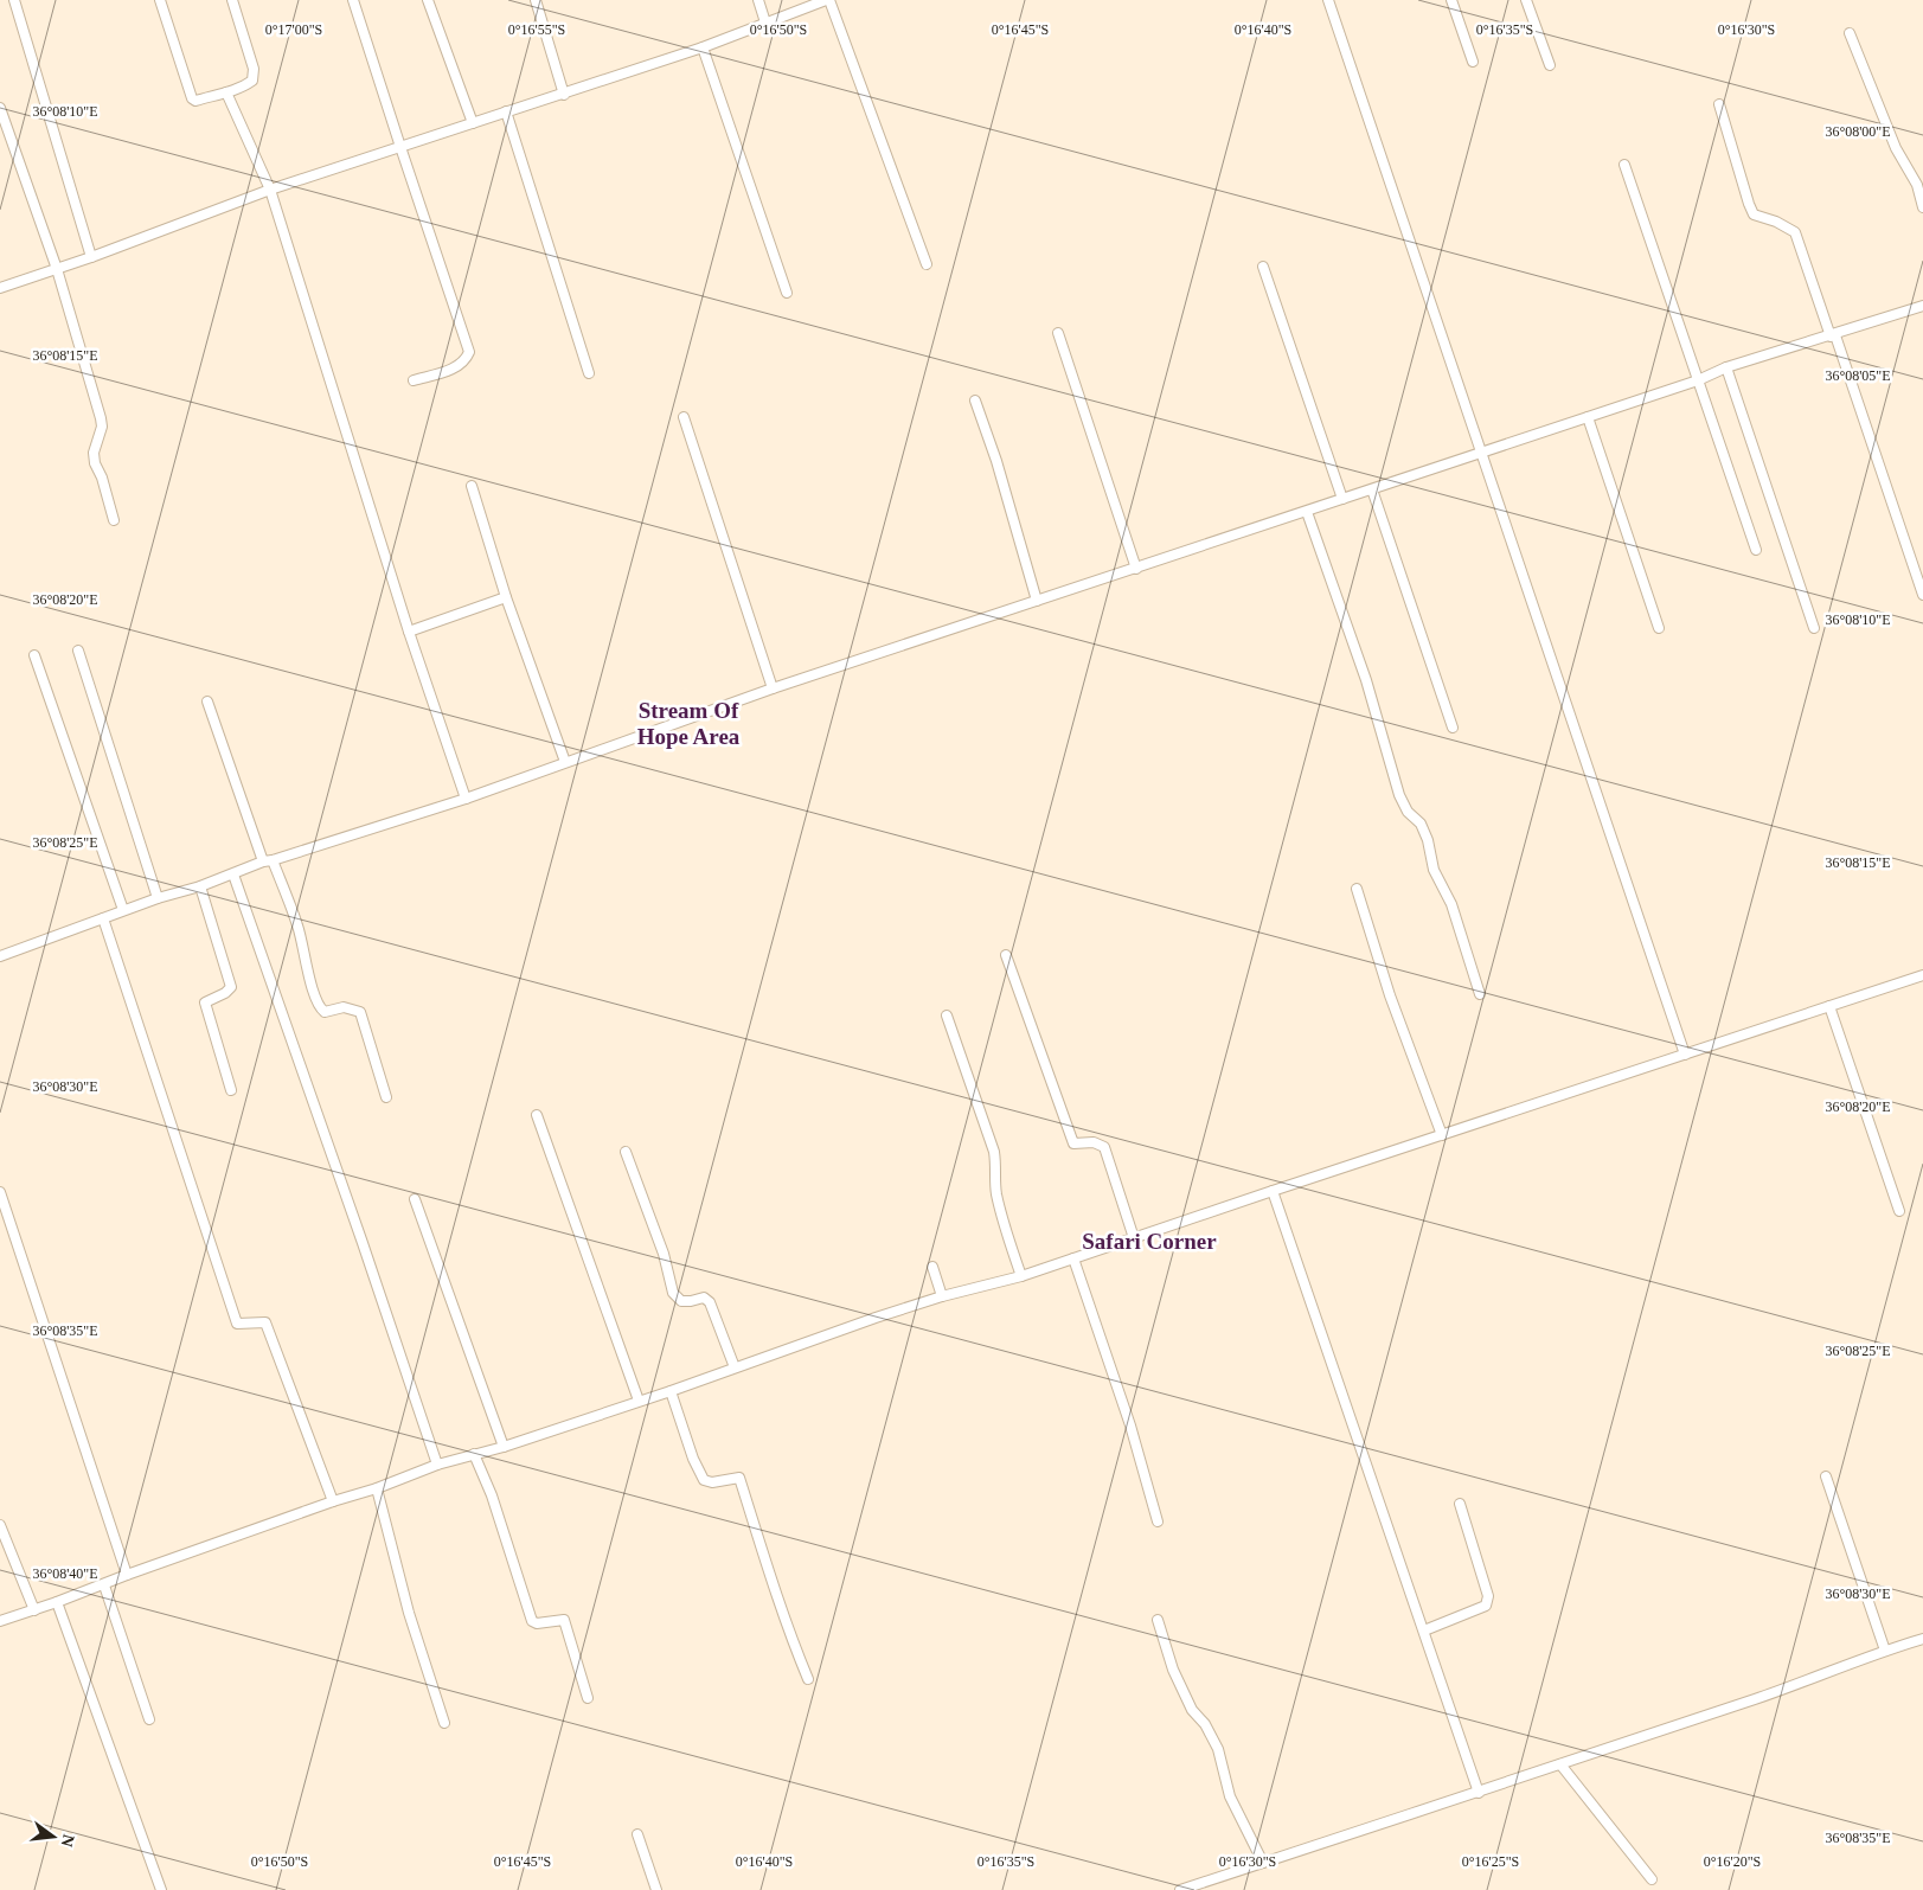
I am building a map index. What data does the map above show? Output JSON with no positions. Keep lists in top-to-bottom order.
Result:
{
  "districts": ["Stream Of Hope Area", "Safari Corner"],
  "north": "right",
  "coordinates": [
    "0°17'00\"S",
    "0°16'55\"S",
    "0°16'50\"S",
    "0°16'45\"S",
    "0°16'40\"S",
    "0°16'35\"S",
    "0°16'30\"S",
    "36°08'10\"E",
    "36°08'00\"E",
    "36°08'15\"E",
    "36°08'05\"E",
    "36°08'20\"E",
    "36°08'25\"E",
    "36°08'30\"E",
    "36°08'35\"E",
    "36°08'40\"E",
    "0°16'25\"S",
    "0°16'20\"S"
  ]
}
